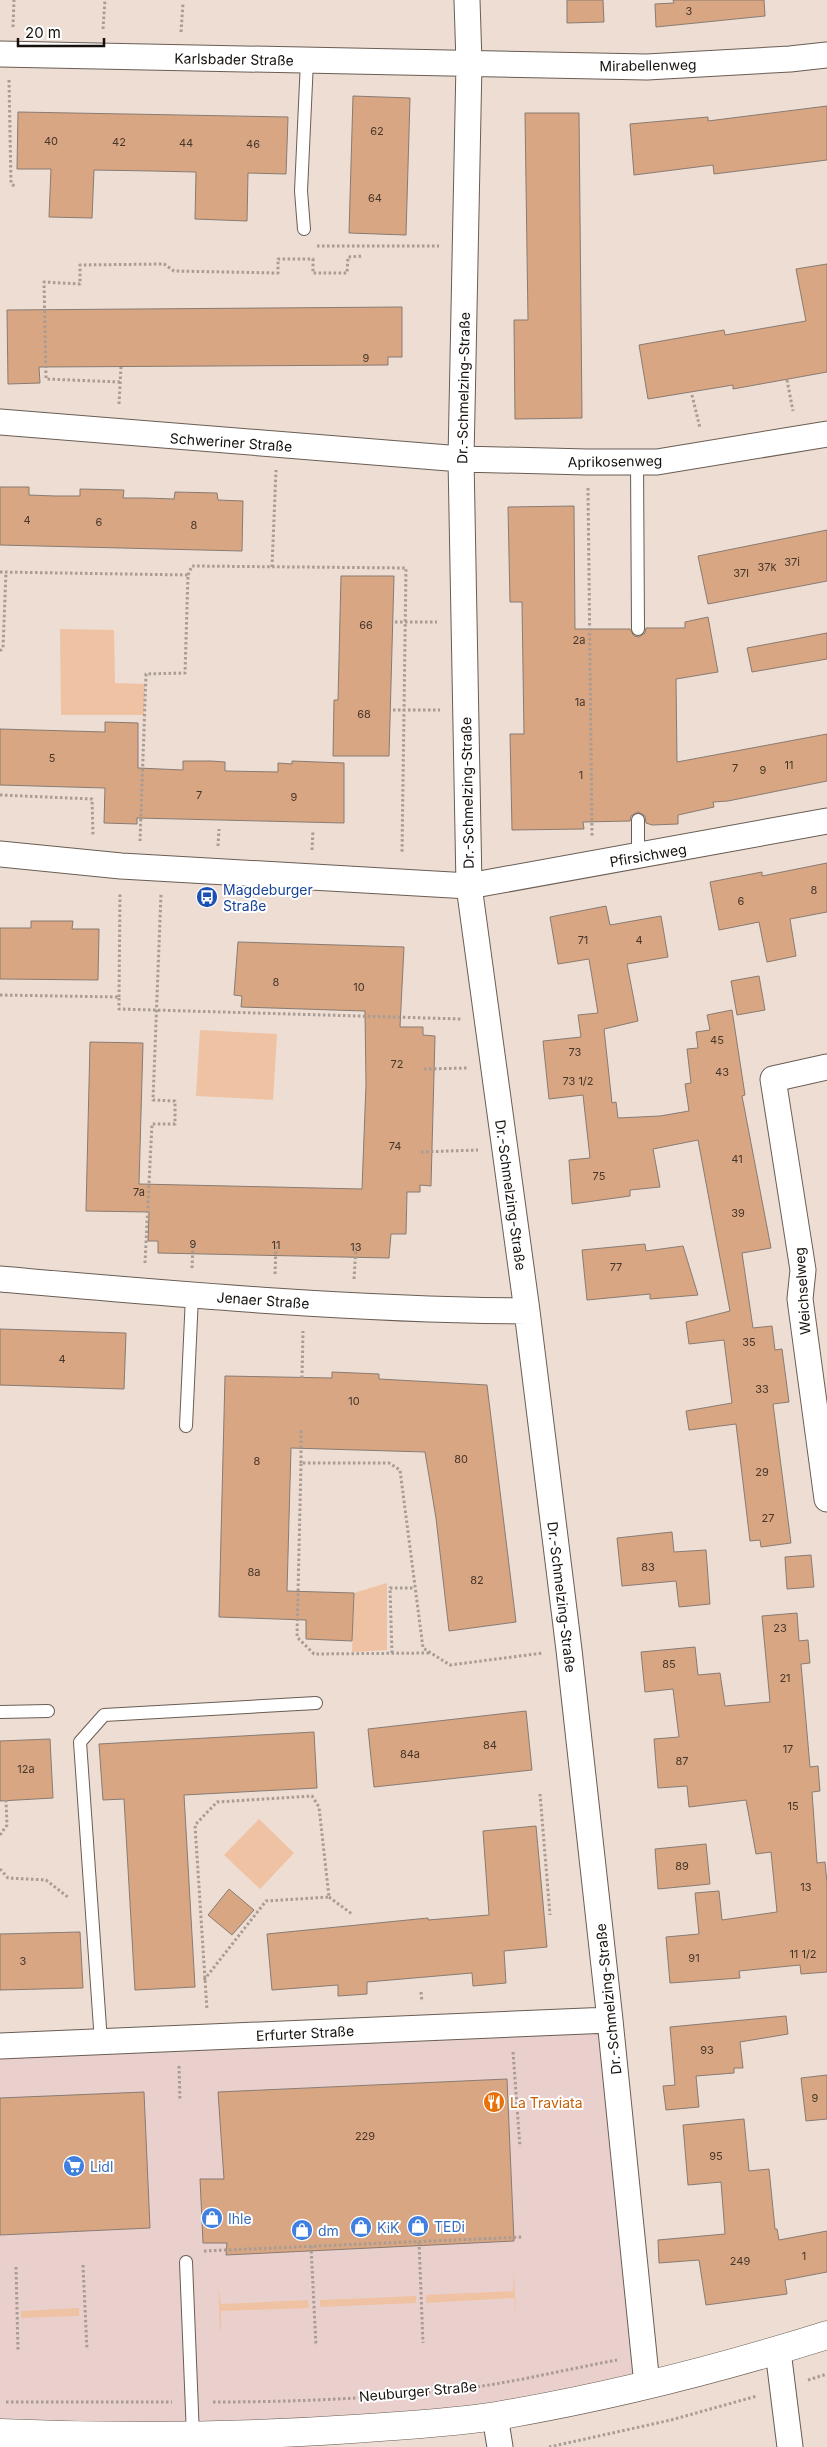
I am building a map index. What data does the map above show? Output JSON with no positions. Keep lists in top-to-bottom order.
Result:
{
  "streets": {
    "street": [
      "Karlsbader Straße",
      "Mirabellenweg",
      "Dr.-Schmelzing-Straße",
      "Schweriner Straße",
      "Aprikosenweg",
      "Pfirsichweg",
      "Weichselweg",
      "Jenaer Straße",
      "Erfurter Straße"
    ],
    "path": ["Neuburger Straße"]
  },
  "crossings": [
    ["Karlsbader Straße", "Mirabellenweg"],
    ["Karlsbader Straße", "Dr.-Schmelzing-Straße"],
    ["Mirabellenweg", "Dr.-Schmelzing-Straße"],
    ["Dr.-Schmelzing-Straße", "Schweriner Straße"],
    ["Dr.-Schmelzing-Straße", "Aprikosenweg"],
    ["Dr.-Schmelzing-Straße", "Pfirsichweg"],
    ["Dr.-Schmelzing-Straße", "Jenaer Straße"],
    ["Dr.-Schmelzing-Straße", "Erfurter Straße"],
    ["Dr.-Schmelzing-Straße", "Neuburger Straße"],
    ["Schweriner Straße", "Aprikosenweg"]
  ],
  "places": {
    "bus stop": ["Magdeburger Straße"],
    "restaurant": ["La Traviata"],
    "supermarket": ["Lidl"],
    "shop": [
      "Ihle",
      "TEDi",
      "KiK",
      "dm"
    ]
  },
  "house_numbers": [
    "3",
    "62",
    "40",
    "42",
    "44",
    "46",
    "64",
    "9",
    "4",
    "6",
    "8",
    "37i",
    "37k",
    "37l",
    "66",
    "2a",
    "1a",
    "68",
    "5",
    "11",
    "7",
    "9",
    "1",
    "7",
    "9",
    "8",
    "6",
    "71",
    "4",
    "8",
    "10",
    "45",
    "73",
    "72",
    "43",
    "73 1/2",
    "74",
    "41",
    "75",
    "7a",
    "39",
    "9",
    "11",
    "13",
    "77",
    "35",
    "4",
    "33",
    "10",
    "80",
    "8",
    "29",
    "27",
    "83",
    "8a",
    "82",
    "23",
    "85",
    "21",
    "84",
    "17",
    "84a",
    "87",
    "12a",
    "15",
    "89",
    "13",
    "11 1/2",
    "91",
    "3",
    "93",
    "9",
    "229",
    "95",
    "1",
    "249"
  ],
  "scale_bar": "20 m"
}
